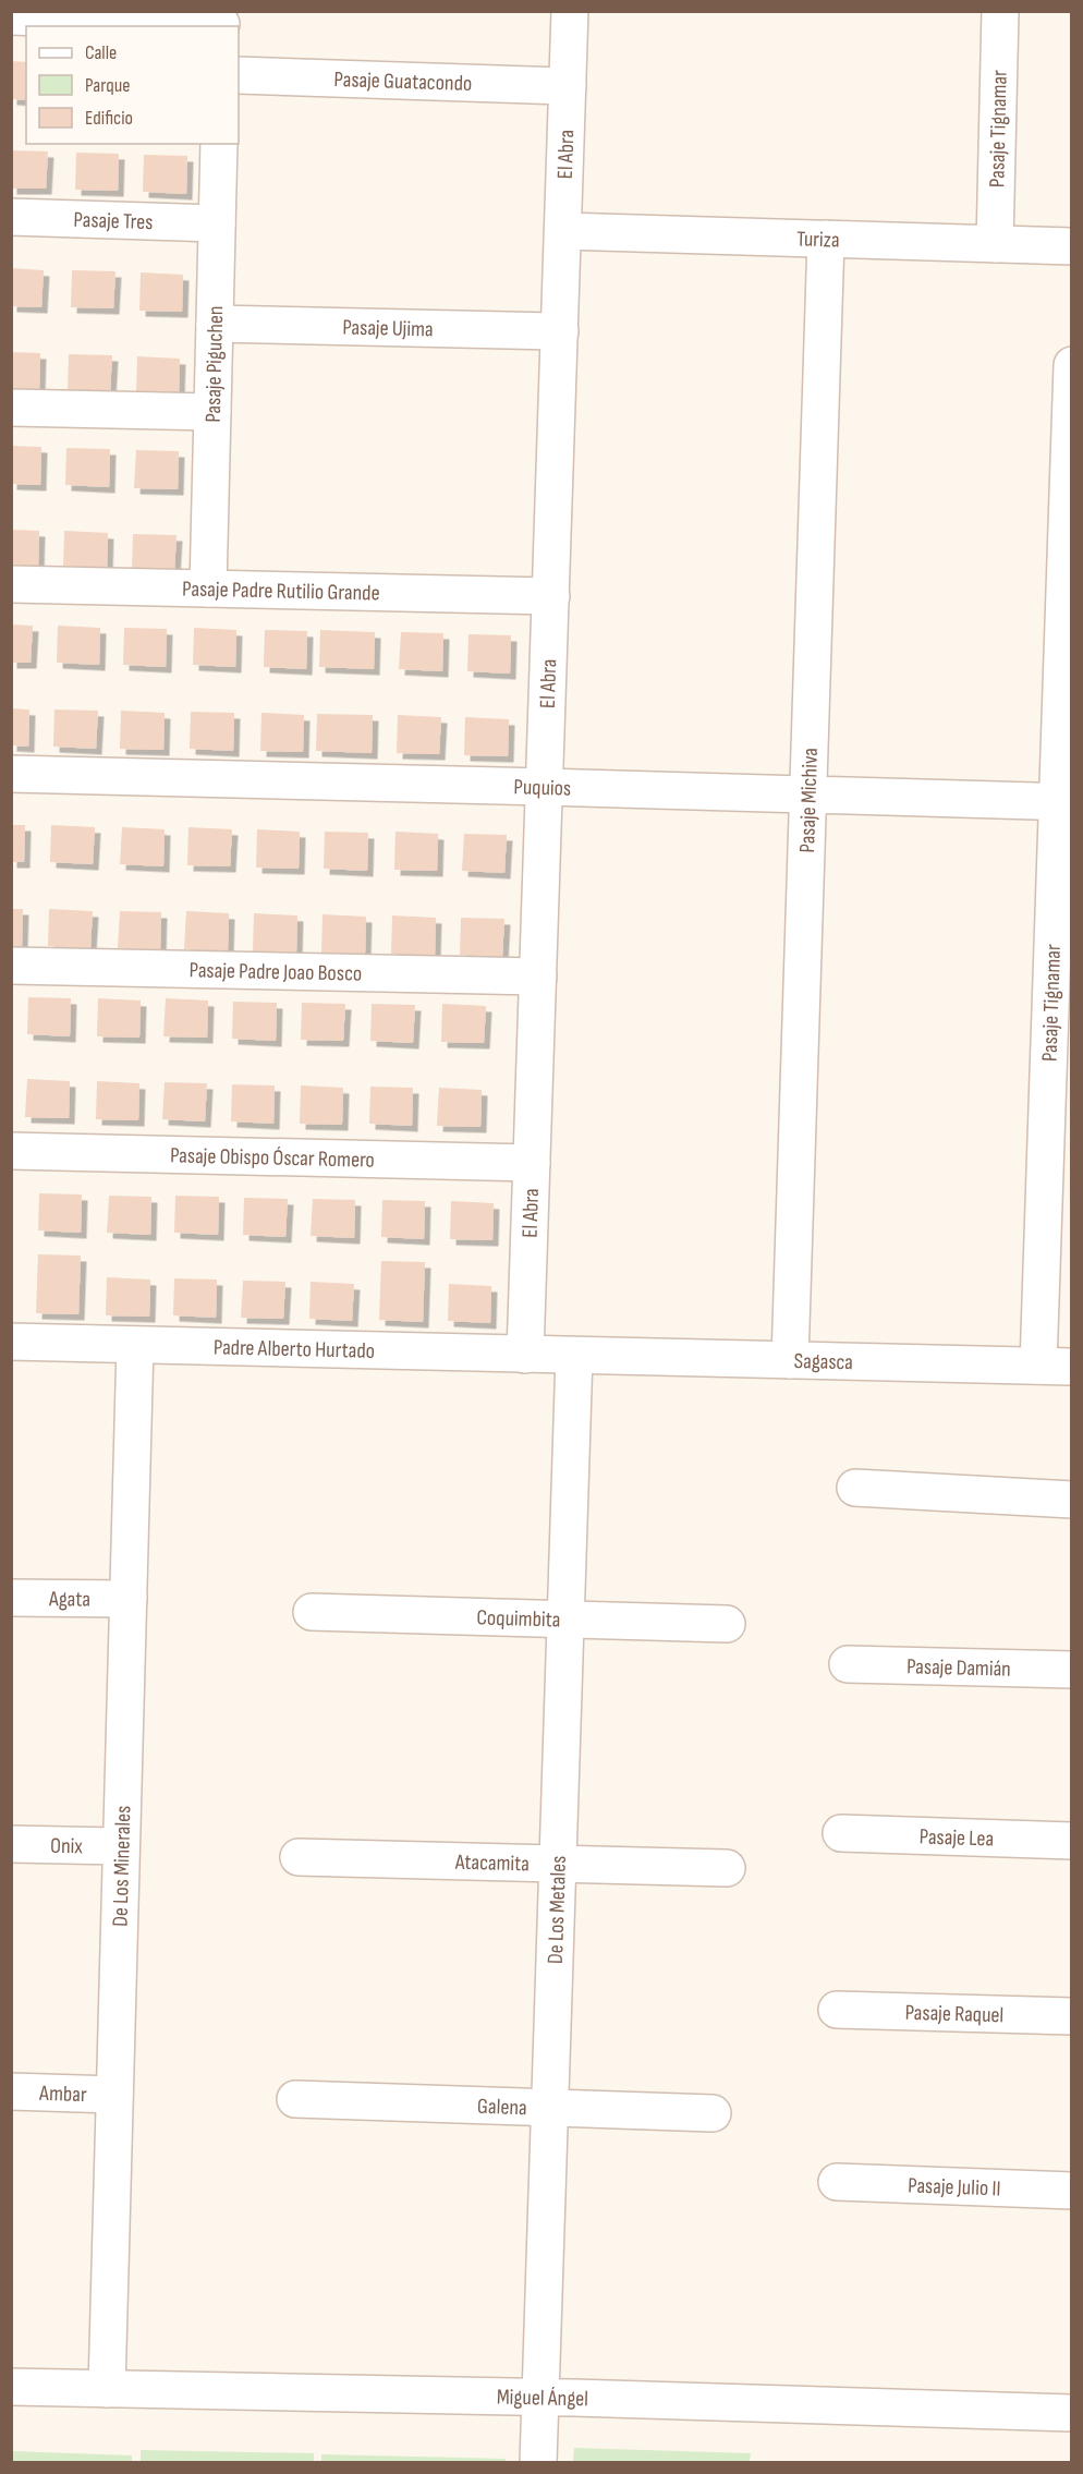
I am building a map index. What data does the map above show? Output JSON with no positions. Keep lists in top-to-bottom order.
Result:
{
  "streets": {
    "street": [
      "Pasaje Guatacondo",
      "Pasaje Tignamar",
      "El Abra",
      "Pasaje Tres",
      "Turiza",
      "Pasaje Ujima",
      "Pasaje Piguchen",
      "Pasaje Padre Rutilio Grande",
      "Puquios",
      "Pasaje Michiva",
      "Pasaje Padre Joao Bosco",
      "Pasaje Obispo Óscar Romero",
      "Padre Alberto Hurtado",
      "Sagasca",
      "Agata",
      "Coquimbita",
      "Pasaje Damián",
      "Pasaje Lea",
      "Onix",
      "Atacamita",
      "De Los Minerales",
      "De Los Metales",
      "Pasaje Raquel",
      "Ambar",
      "Galena",
      "Pasaje Julio II",
      "Miguel Ángel"
    ]
  },
  "crossings": [
    ["Pasaje Guatacondo", "El Abra"],
    ["Pasaje Tignamar", "Turiza"],
    ["Pasaje Tignamar", "Puquios"],
    ["Pasaje Tignamar", "Sagasca"],
    ["El Abra", "Turiza"],
    ["El Abra", "Pasaje Ujima"],
    ["El Abra", "Pasaje Padre Rutilio Grande"],
    ["El Abra", "Puquios"],
    ["El Abra", "Pasaje Padre Joao Bosco"],
    ["El Abra", "Pasaje Obispo Óscar Romero"],
    ["El Abra", "Padre Alberto Hurtado"],
    ["Pasaje Tres", "Pasaje Piguchen"],
    ["Turiza", "Pasaje Michiva"],
    ["Pasaje Ujima", "Pasaje Piguchen"],
    ["Pasaje Piguchen", "Pasaje Padre Rutilio Grande"],
    ["Puquios", "Pasaje Michiva"],
    ["Pasaje Michiva", "Sagasca"],
    ["Padre Alberto Hurtado", "Sagasca"],
    ["Padre Alberto Hurtado", "De Los Minerales"],
    ["Padre Alberto Hurtado", "De Los Metales"],
    ["Sagasca", "De Los Metales"],
    ["Agata", "De Los Minerales"],
    ["Coquimbita", "De Los Metales"],
    ["Onix", "De Los Minerales"],
    ["Atacamita", "De Los Metales"],
    ["De Los Minerales", "Ambar"],
    ["De Los Minerales", "Miguel Ángel"],
    ["De Los Metales", "Galena"],
    ["De Los Metales", "Miguel Ángel"]
  ],
  "legend": ["Calle", "Parque", "Edificio"]
}
